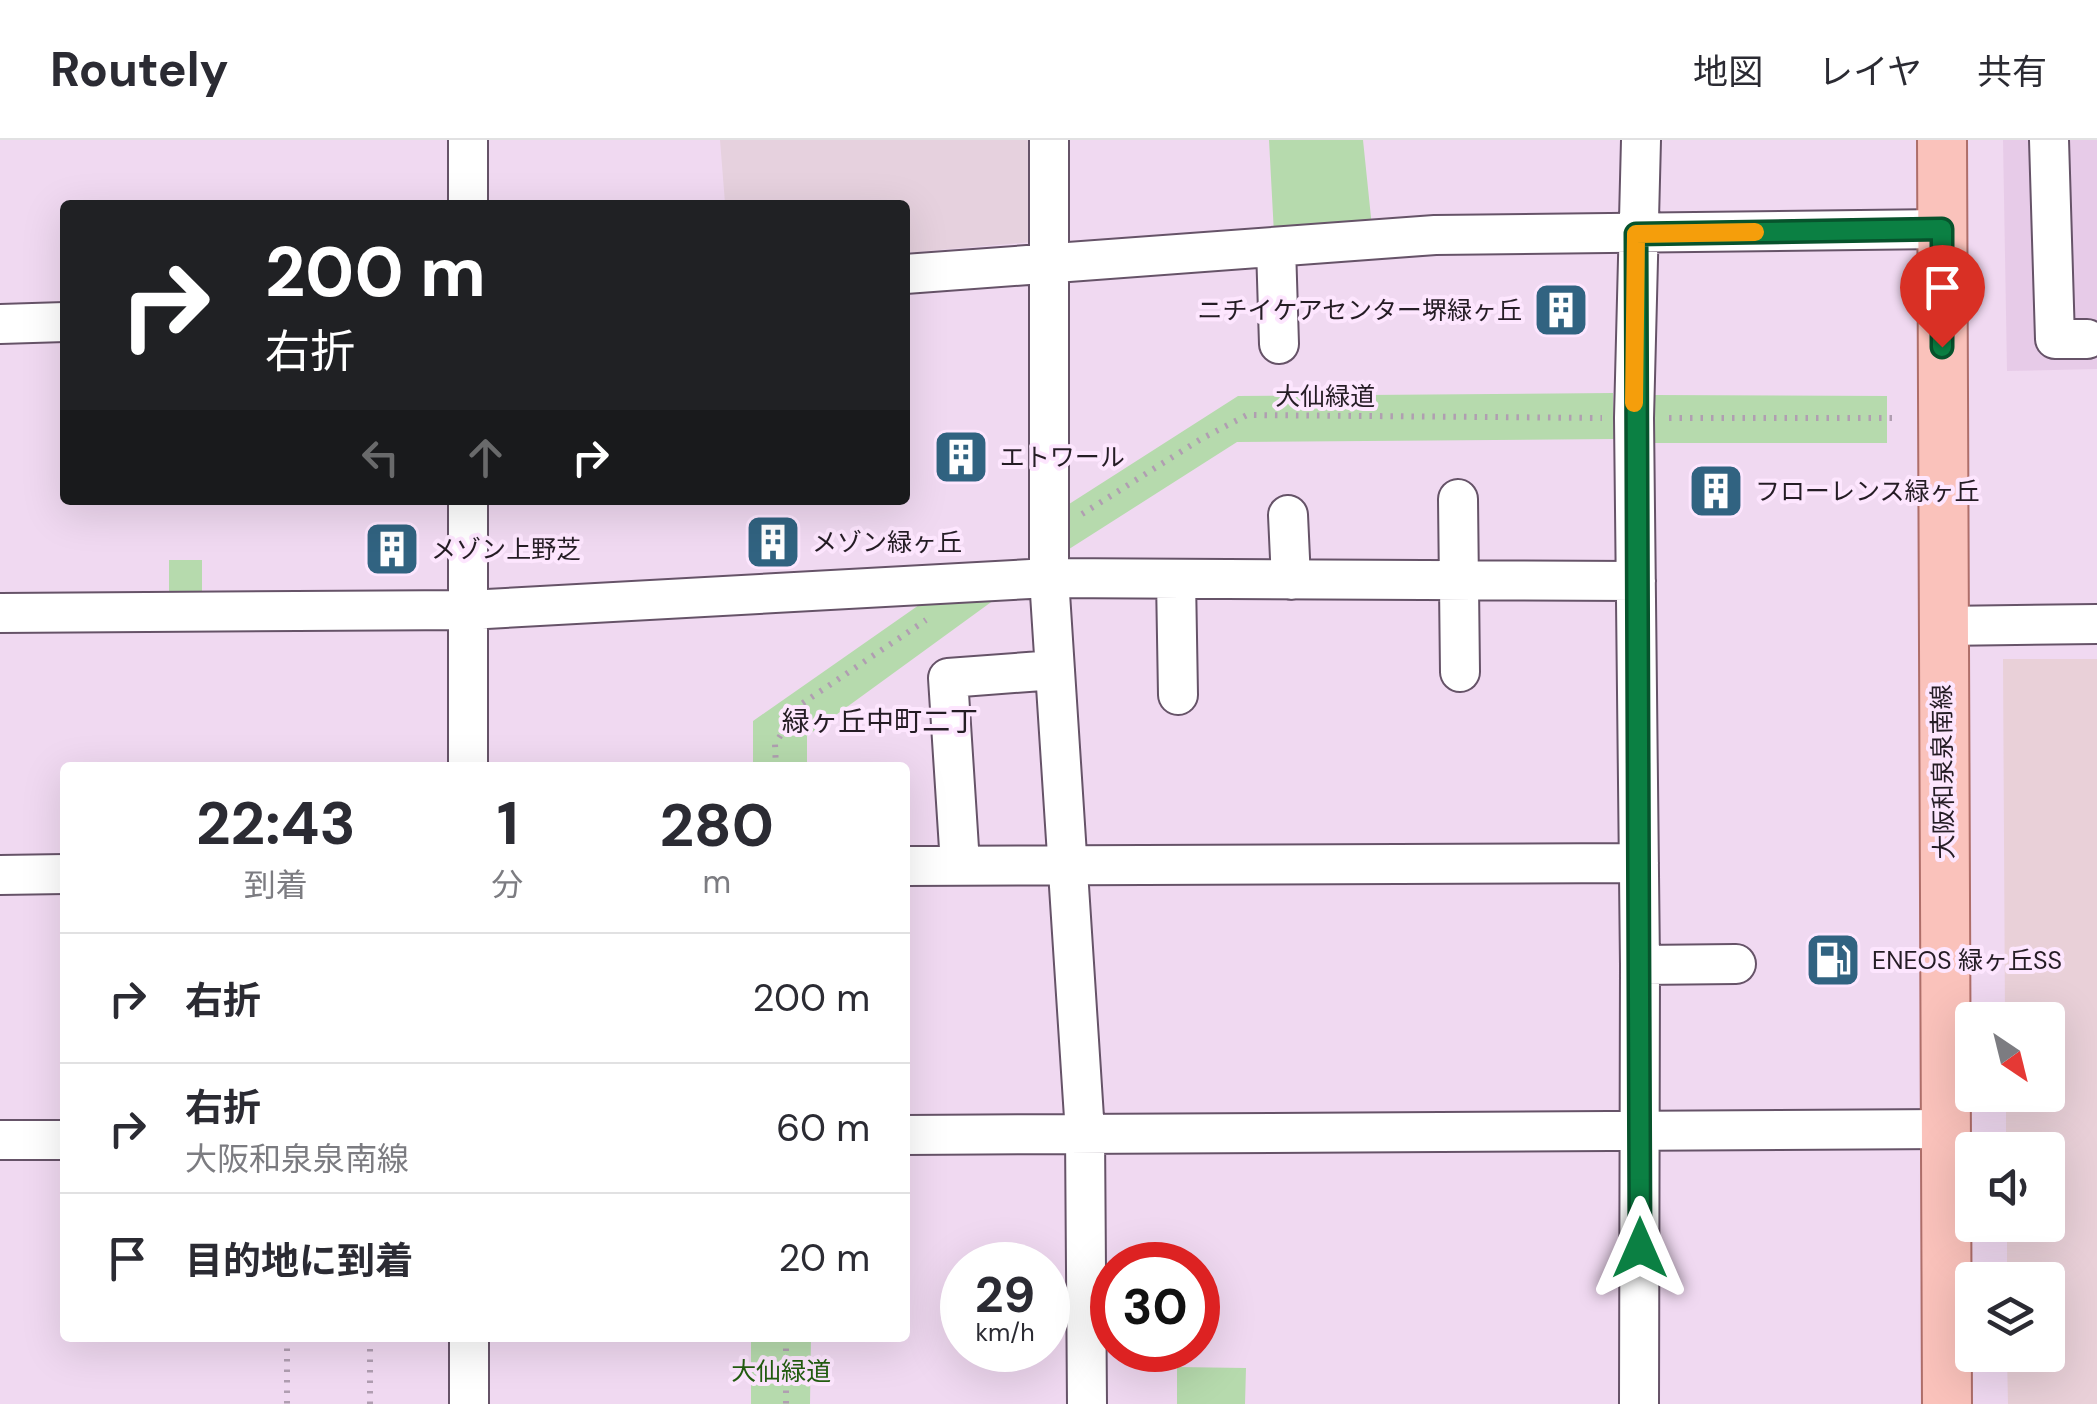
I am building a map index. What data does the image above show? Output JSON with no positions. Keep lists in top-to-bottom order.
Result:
{
  "streets": {
    "main road": ["大阪和泉泉南線"],
    "path": ["大仙緑道"]
  },
  "districts": ["緑ヶ丘中町二丁"],
  "parks": ["大仙緑道"],
  "places": {
    "building": [
      "ニチイケアセンター堺緑ヶ丘",
      "エトワール",
      "フローレンス緑ヶ丘",
      "メゾン緑ヶ丘",
      "メゾン上野芝"
    ],
    "fuel station": ["ENEOS 緑ヶ丘SS"]
  },
  "north": "bottom right",
  "page": {
    "header": "Routely",
    "nav": ["地図", "レイヤ", "共有"],
    "turn": ["200 m", "右折"],
    "eta": [
      "22:43",
      "到着",
      "1",
      "分",
      "280",
      "m"
    ],
    "list": [
      {
        "name": "右折",
        "value": "200 m"
      },
      {
        "name": "右折",
        "note": "大阪和泉泉南線",
        "value": "60 m"
      },
      {
        "name": "目的地に到着",
        "value": "20 m"
      }
    ],
    "speed": "29 km/h",
    "limit": "30"
  }
}
